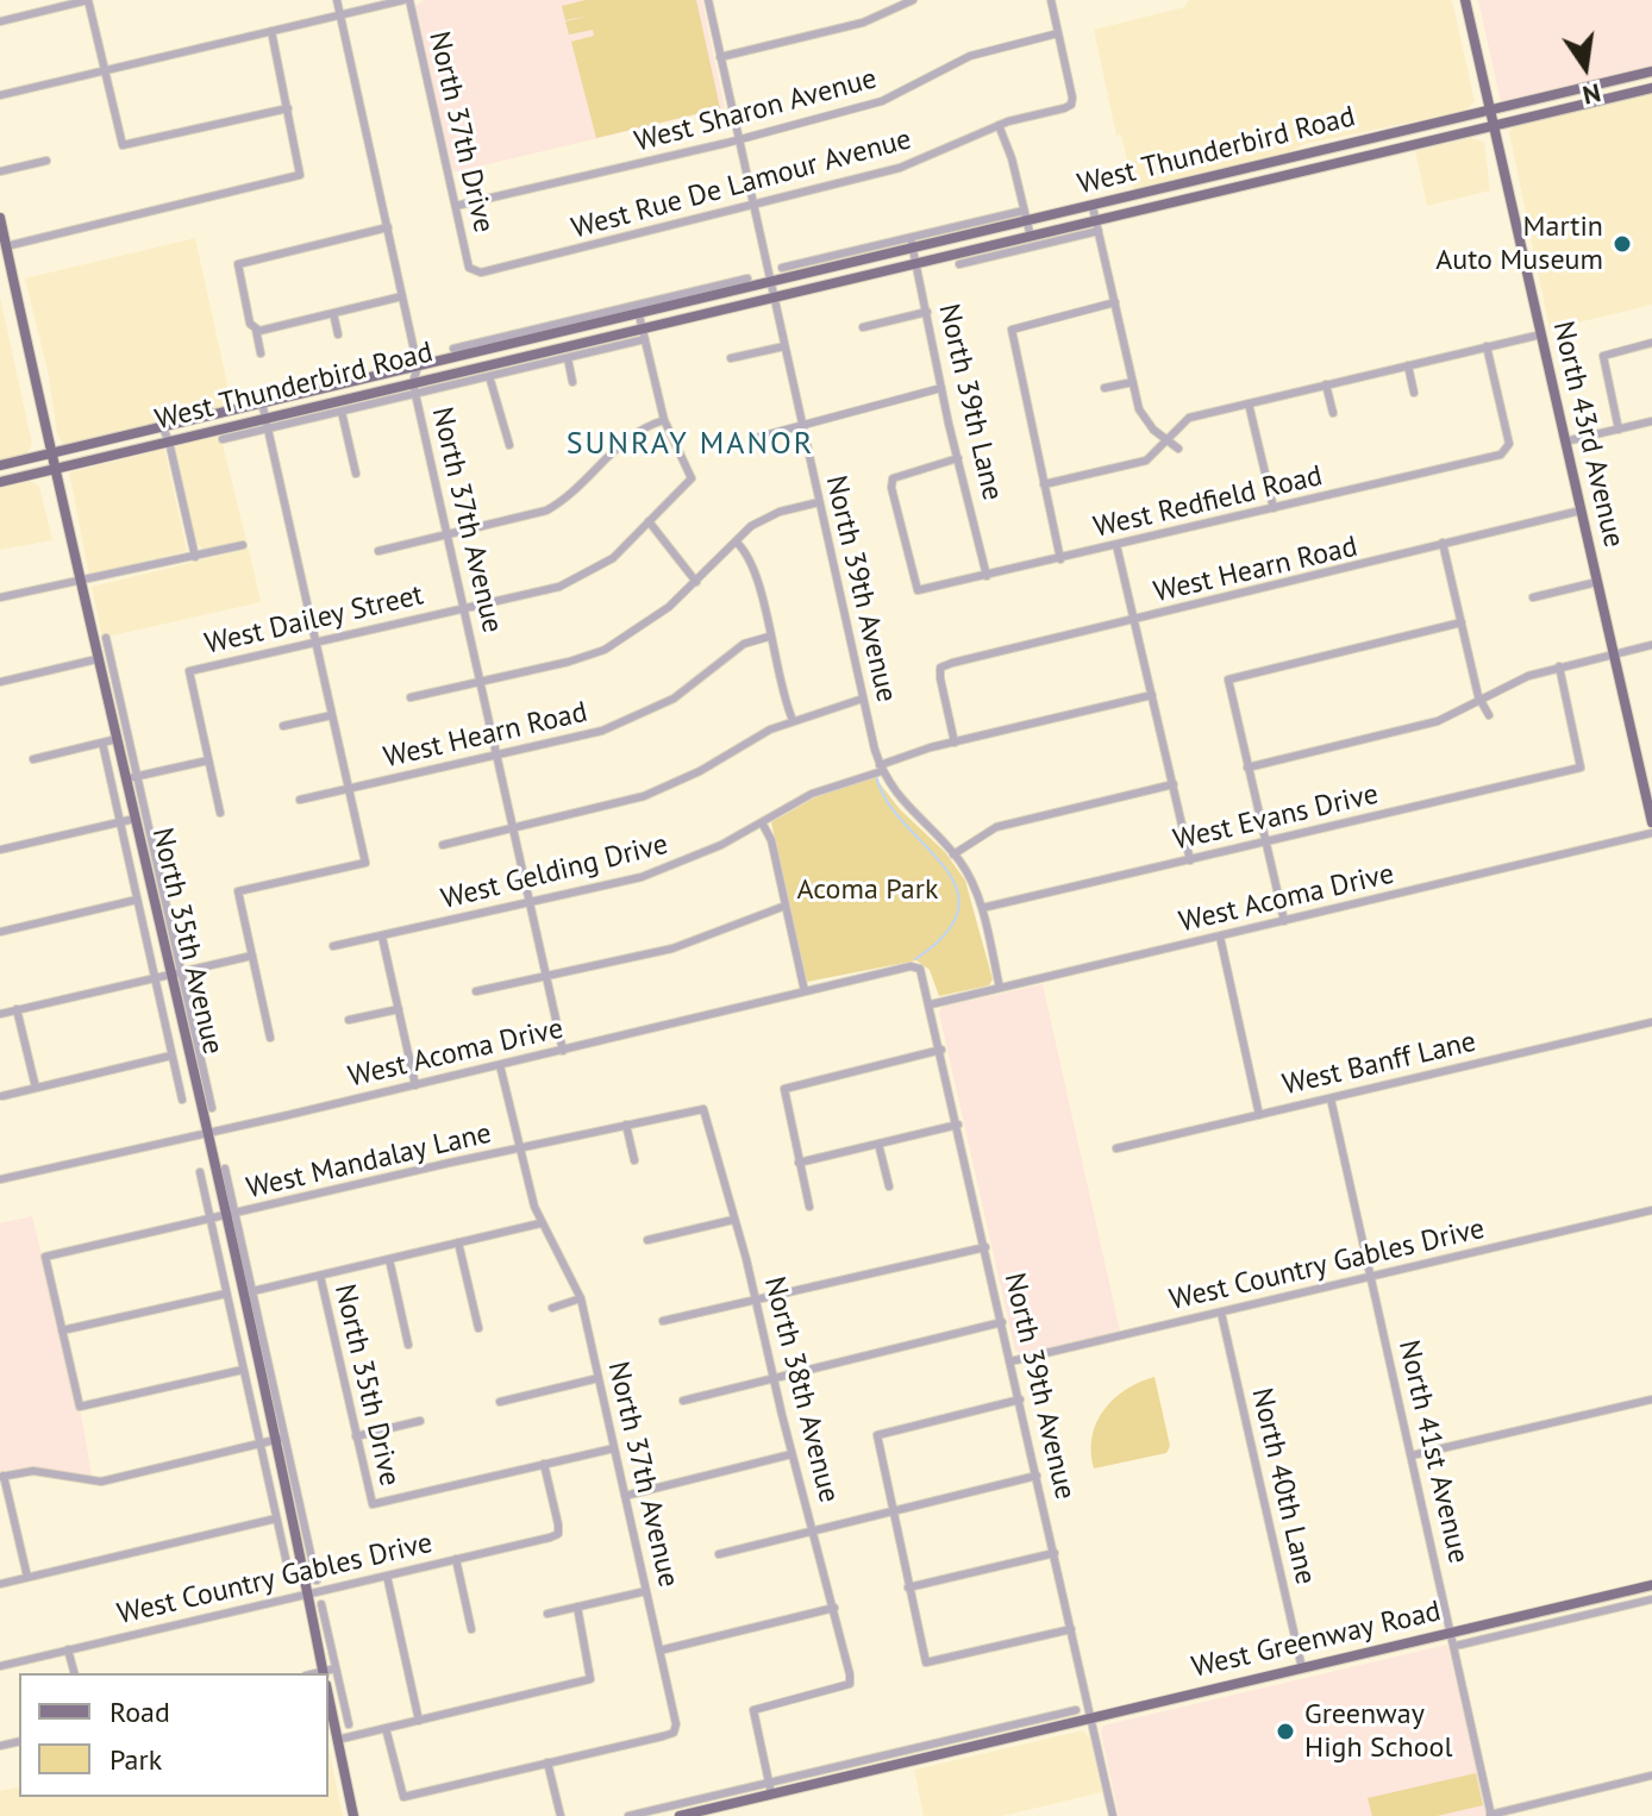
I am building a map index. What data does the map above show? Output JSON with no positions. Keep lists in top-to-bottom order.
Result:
{
  "streets": {
    "main road": [
      "West Thunderbird Road",
      "North 43rd Avenue",
      "North 35th Avenue",
      "West Greenway Road"
    ],
    "street": [
      "West Sharon Avenue",
      "North 37th Drive",
      "West Rue De Lamour Avenue",
      "North 39th Lane",
      "West Redfield Road",
      "North 37th Avenue",
      "West Hearn Road",
      "North 39th Avenue",
      "West Dailey Street",
      "West Evans Drive",
      "West Gelding Drive",
      "West Acoma Drive",
      "West Banff Lane",
      "West Mandalay Lane",
      "West Country Gables Drive",
      "North 35th Drive",
      "North 38th Avenue",
      "North 41st Avenue",
      "North 40th Lane"
    ]
  },
  "crossings": [
    ["West Sharon Avenue", "North 37th Drive"],
    ["West Sharon Avenue", "West Rue De Lamour Avenue"],
    ["West Sharon Avenue", "North 39th Avenue"],
    ["North 37th Drive", "West Rue De Lamour Avenue"],
    ["West Thunderbird Road", "North 39th Lane"],
    ["West Thunderbird Road", "North 43rd Avenue"],
    ["West Thunderbird Road", "North 37th Avenue"],
    ["West Thunderbird Road", "North 39th Avenue"],
    ["West Thunderbird Road", "North 35th Avenue"],
    ["West Rue De Lamour Avenue", "North 39th Avenue"],
    ["North 39th Lane", "West Redfield Road"],
    ["North 43rd Avenue", "West Hearn Road"],
    ["North 37th Avenue", "West Hearn Road"],
    ["North 37th Avenue", "West Dailey Street"],
    ["North 37th Avenue", "West Gelding Drive"],
    ["North 37th Avenue", "West Acoma Drive"],
    ["North 37th Avenue", "West Mandalay Lane"],
    ["West Hearn Road", "West Gelding Drive"],
    ["North 39th Avenue", "West Evans Drive"],
    ["North 39th Avenue", "West Gelding Drive"],
    ["North 39th Avenue", "West Acoma Drive"],
    ["North 39th Avenue", "West Country Gables Drive"],
    ["North 39th Avenue", "West Greenway Road"],
    ["West Acoma Drive", "North 35th Avenue"],
    ["North 35th Avenue", "West Mandalay Lane"],
    ["North 35th Avenue", "West Country Gables Drive"],
    ["West Banff Lane", "North 41st Avenue"],
    ["West Mandalay Lane", "North 38th Avenue"],
    ["West Country Gables Drive", "North 35th Drive"],
    ["West Country Gables Drive", "North 41st Avenue"],
    ["West Country Gables Drive", "North 40th Lane"],
    ["North 38th Avenue", "West Greenway Road"],
    ["North 41st Avenue", "West Greenway Road"],
    ["North 40th Lane", "West Greenway Road"]
  ],
  "districts": ["SUNRAY MANOR"],
  "parks": ["Acoma Park"],
  "places": ["Martin Auto Museum", "Greenway High School"],
  "legend": ["Road", "Park"],
  "north": "bottom"
}
